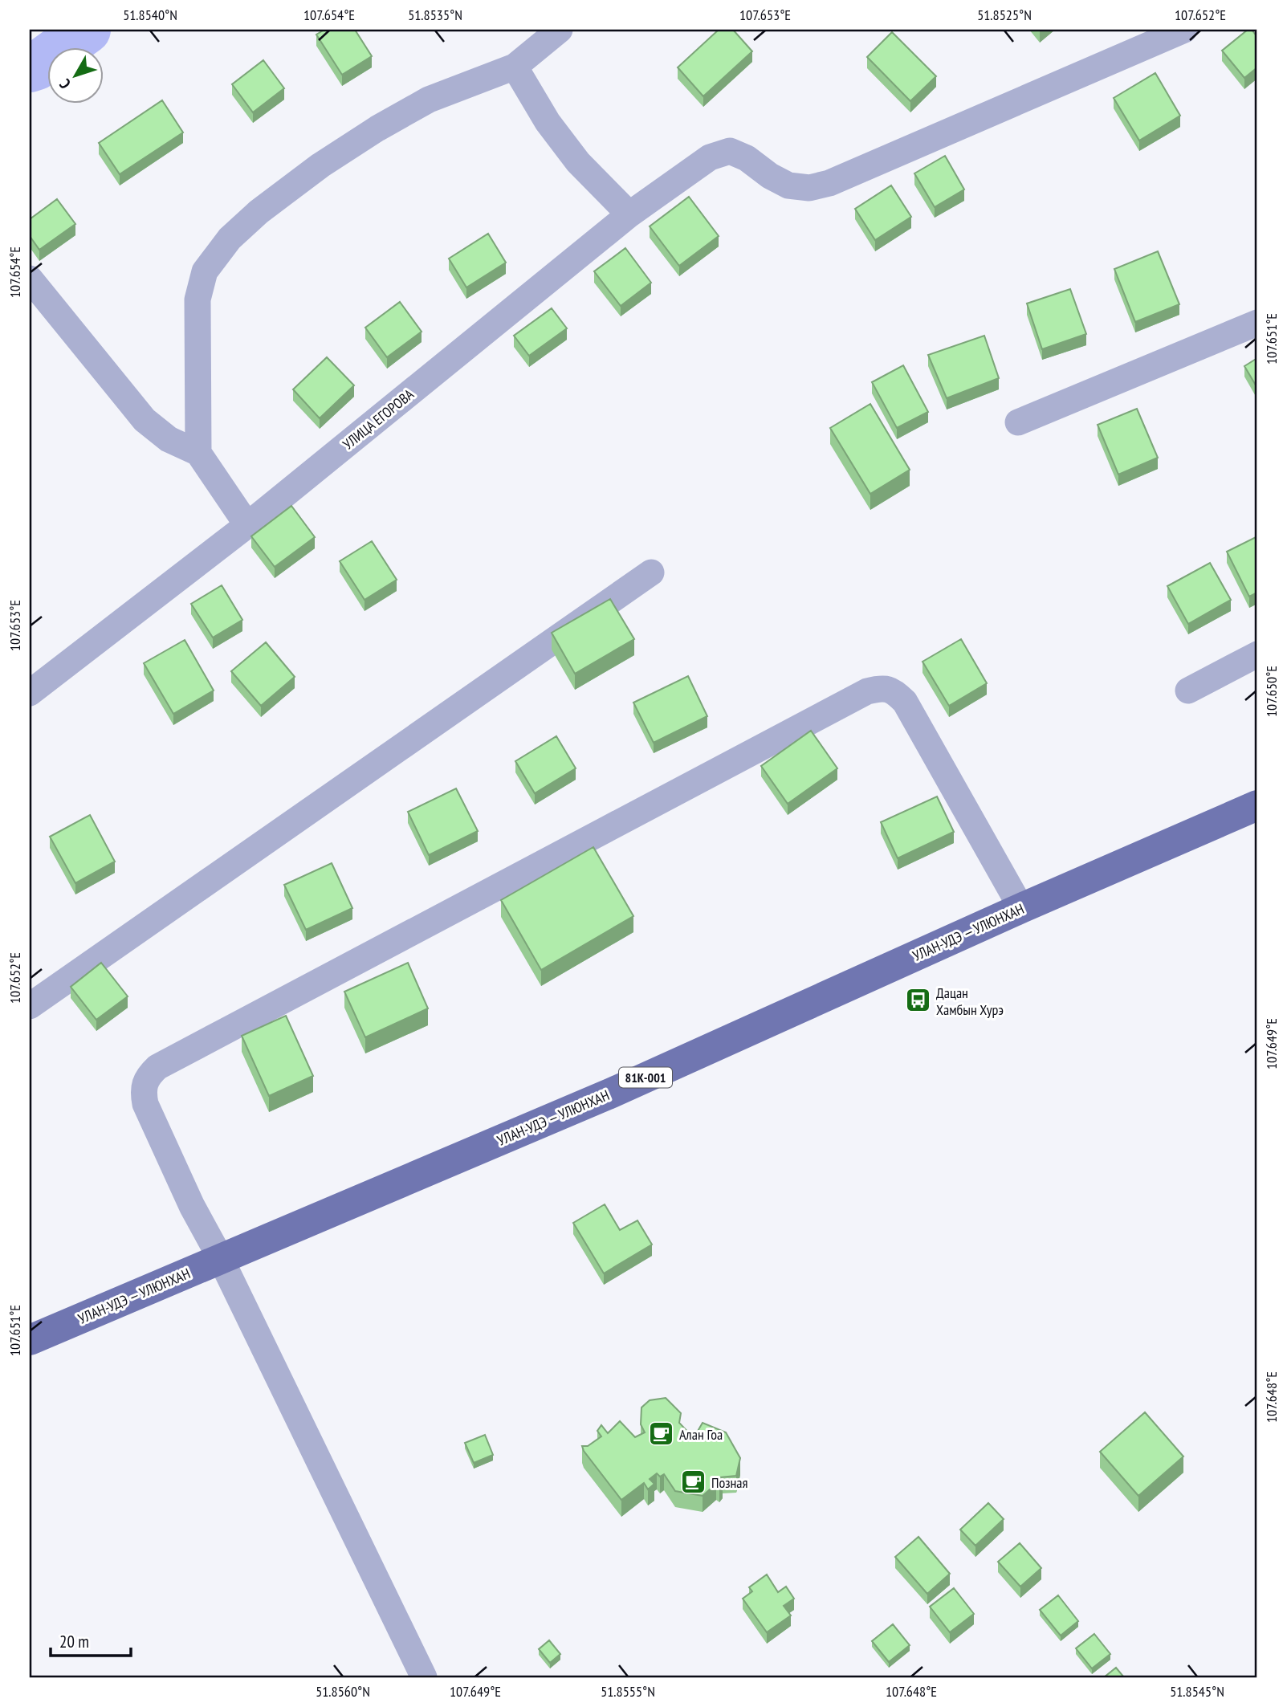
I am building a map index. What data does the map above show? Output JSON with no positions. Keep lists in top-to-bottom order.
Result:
{
  "streets": {
    "main road": ["УЛАН-УДЭ — УЛЮНХАН", "81К-001"],
    "street": ["УЛИЦА ЕГОРОВА"]
  },
  "places": {
    "bus stop": ["Дацан Хамбын Хурэ"],
    "cafe": ["Алан Гоа", "Позная"]
  },
  "scale_bar": "20 m",
  "north": "bottom left",
  "coordinates": [
    "51.8540°N",
    "107.654°E",
    "51.8535°N",
    "107.653°E",
    "51.8525°N",
    "107.652°E",
    "107.651°E",
    "107.650°E",
    "107.649°E",
    "107.648°E",
    "51.8560°N",
    "51.8555°N",
    "51.8545°N"
  ]
}
